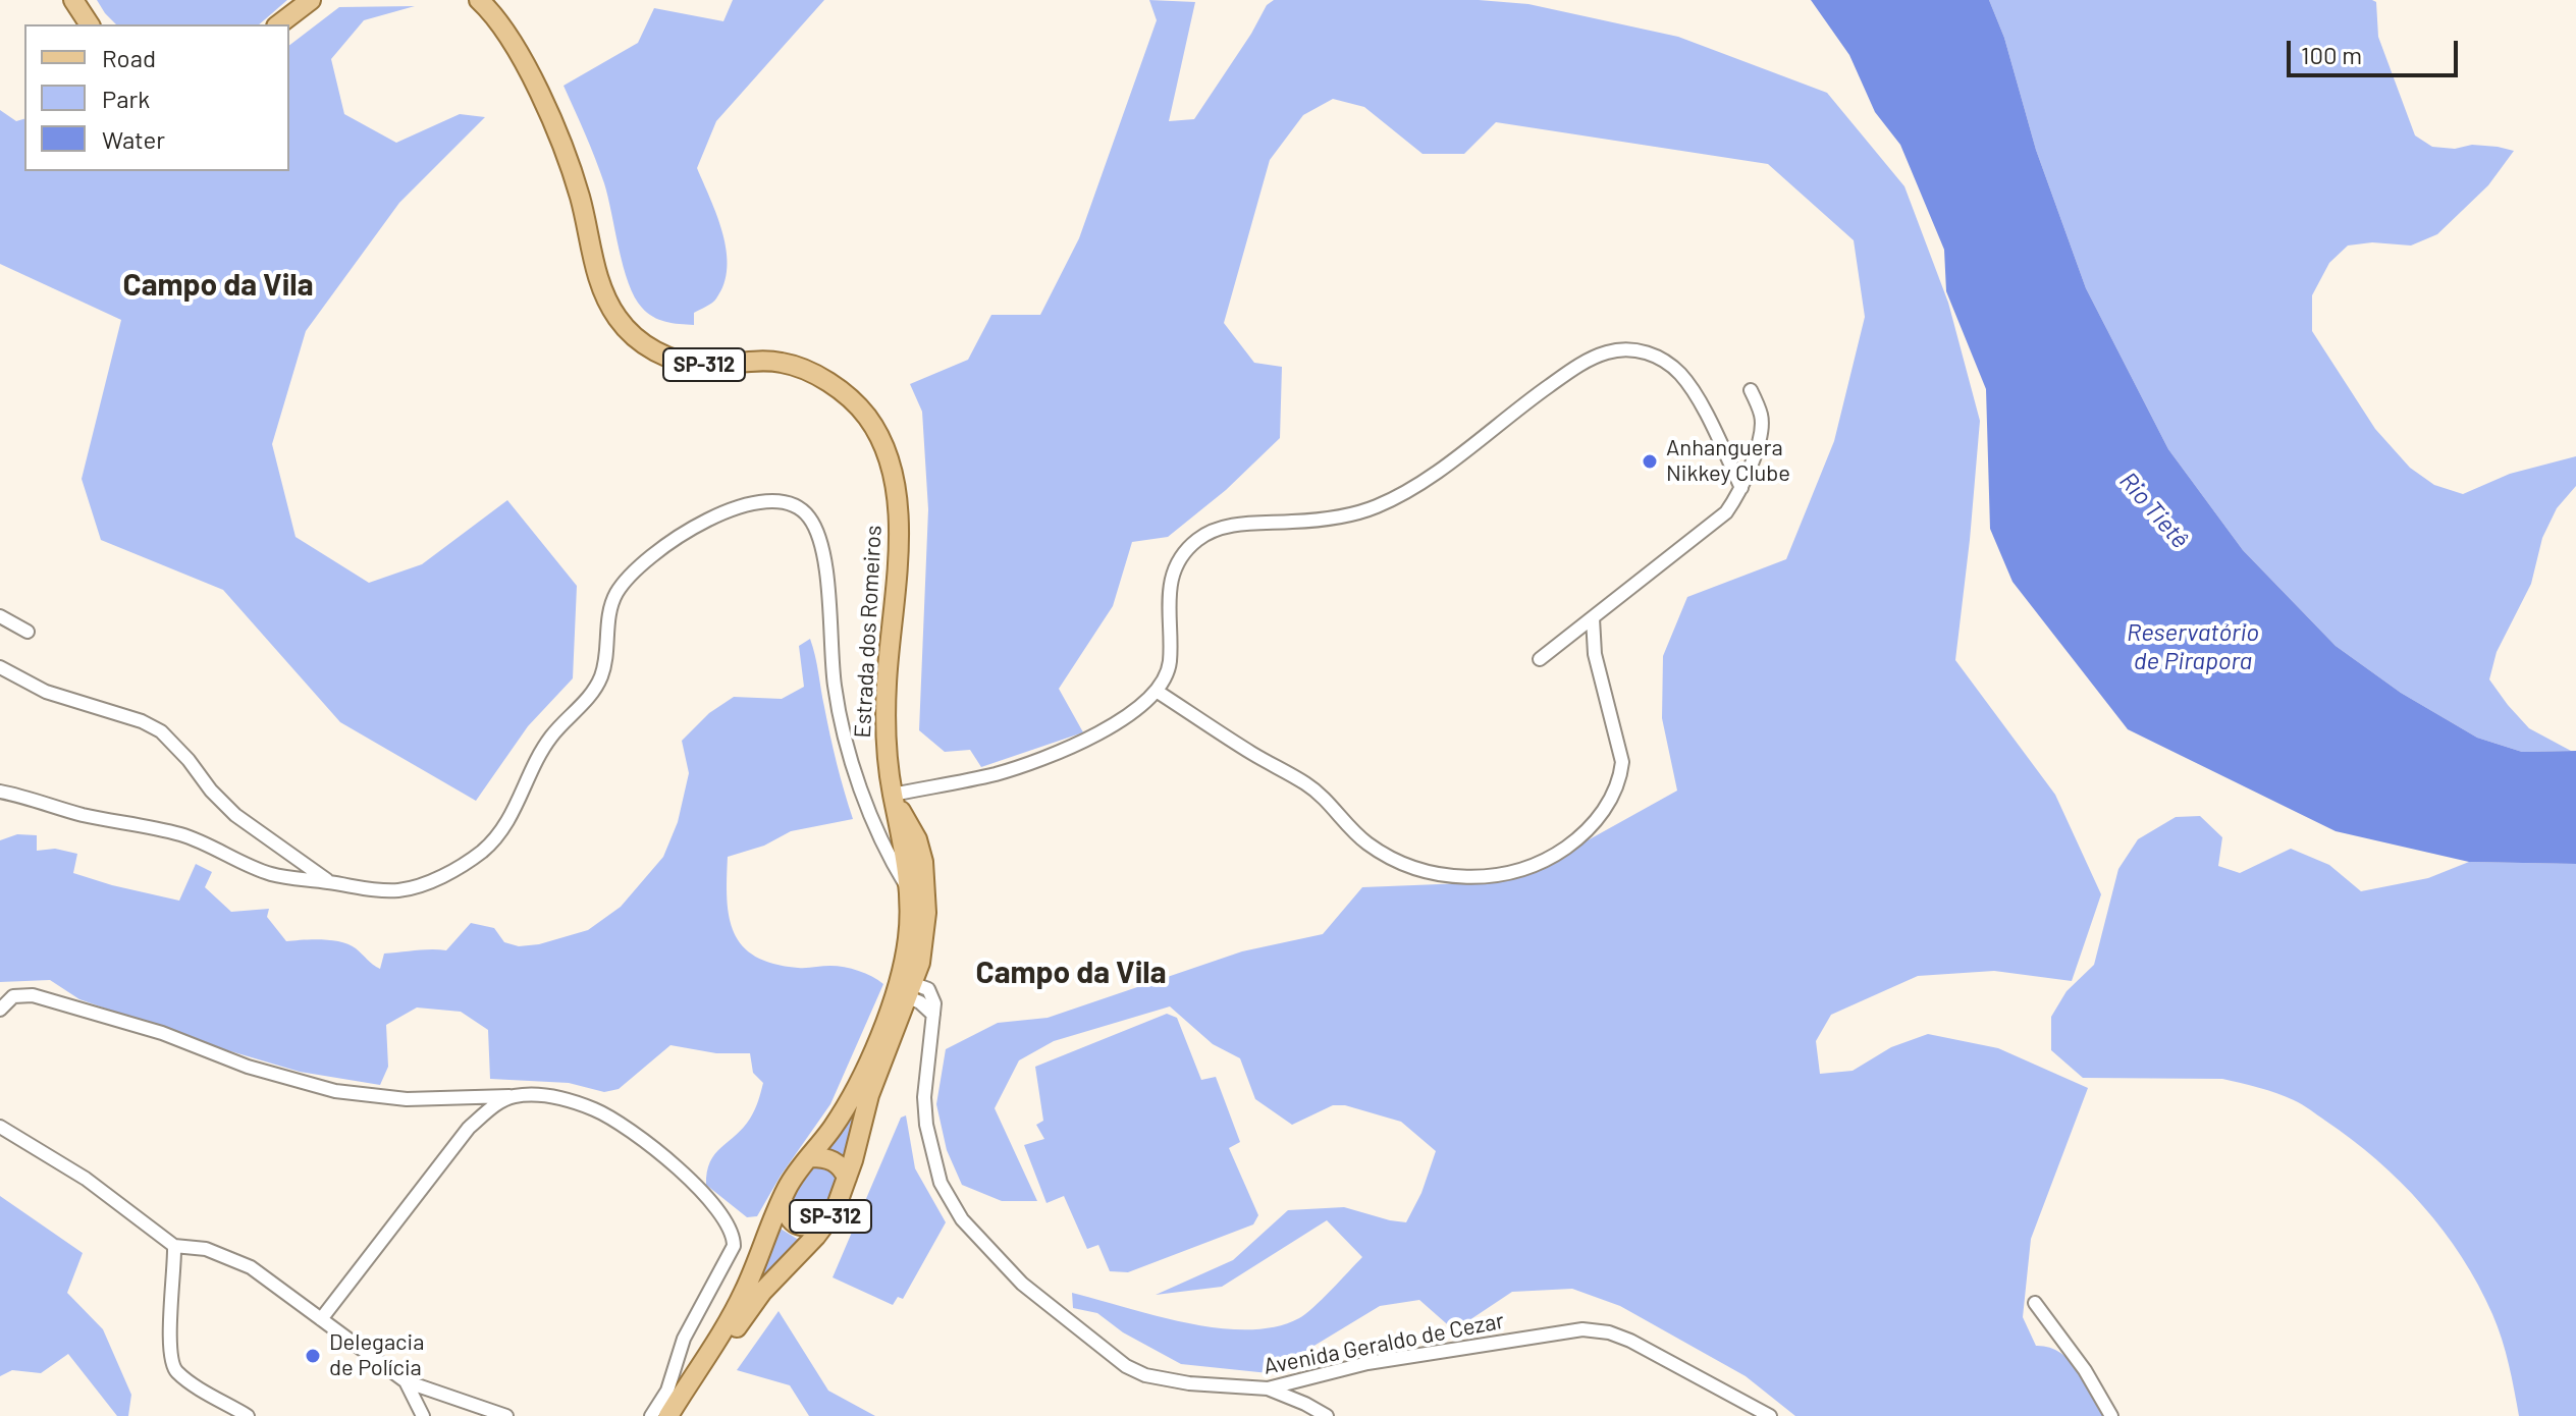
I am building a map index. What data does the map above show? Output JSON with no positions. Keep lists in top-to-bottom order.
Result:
{
  "streets": {
    "main road": ["SP-312", "Estrada dos Romeiros"],
    "street": ["Avenida Geraldo de Cezar"]
  },
  "crossings": [
    ["Estrada dos Romeiros", "Avenida Geraldo de Cezar"]
  ],
  "districts": ["Campo da Vila", "Campo da Vila"],
  "water": ["Rio Tietê", "Reservatório de Pirapora"],
  "places": ["Anhanguera Nikkey Clube", "Delegacia de Polícia"],
  "legend": ["Road", "Park", "Water"],
  "scale_bar": "100 m"
}
